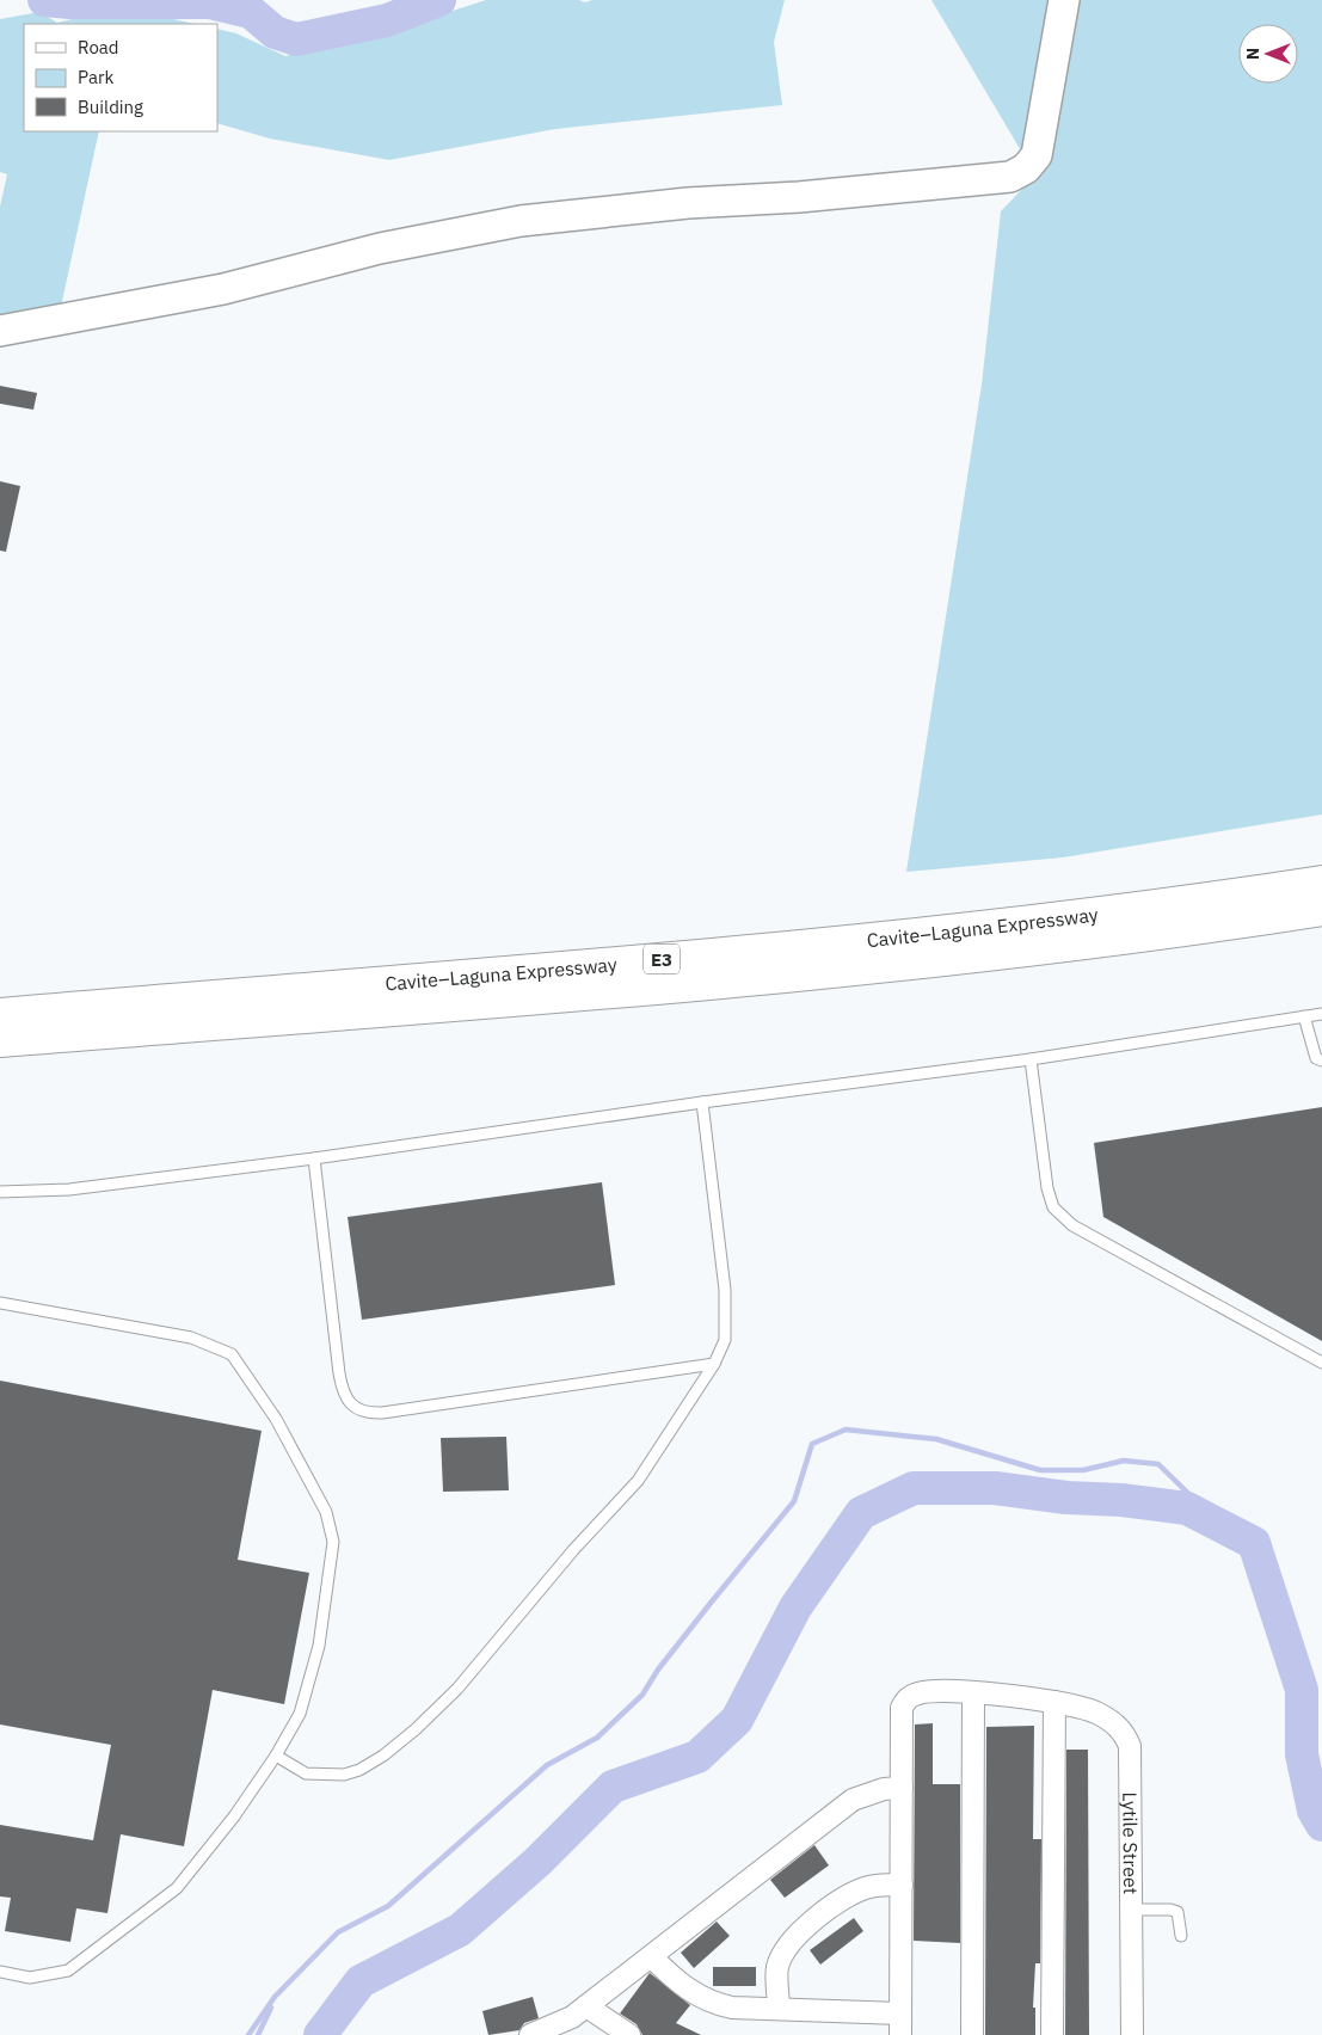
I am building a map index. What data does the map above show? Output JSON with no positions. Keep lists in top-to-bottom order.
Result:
{
  "streets": {
    "highway": ["Cavite–Laguna Expressway", "E3"],
    "street": ["Lytile Street"]
  },
  "legend": ["Road", "Park", "Building"],
  "north": "left"
}
